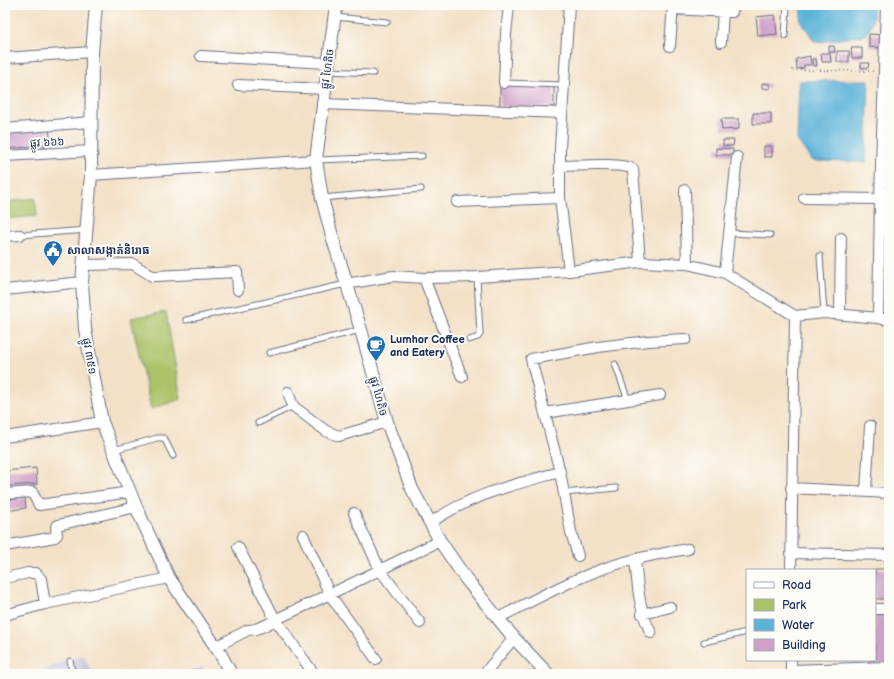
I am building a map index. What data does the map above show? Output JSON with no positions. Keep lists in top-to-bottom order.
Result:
{
  "streets": {
    "street": ["ផ្លូវ ហៃតិច", "ផ្លូវ ៦៦៦", "ផ្លូវ ៣៥១"]
  },
  "crossings": [
    ["ផ្លូវ ៦៦៦", "ផ្លូវ ៣៥១"]
  ],
  "places": {
    "public building": ["សាលាសង្កាត់និរោធ"],
    "cafe": ["Lumhor Coffee and Eatery"]
  },
  "legend": [
    "Road",
    "Park",
    "Water",
    "Building"
  ]
}
